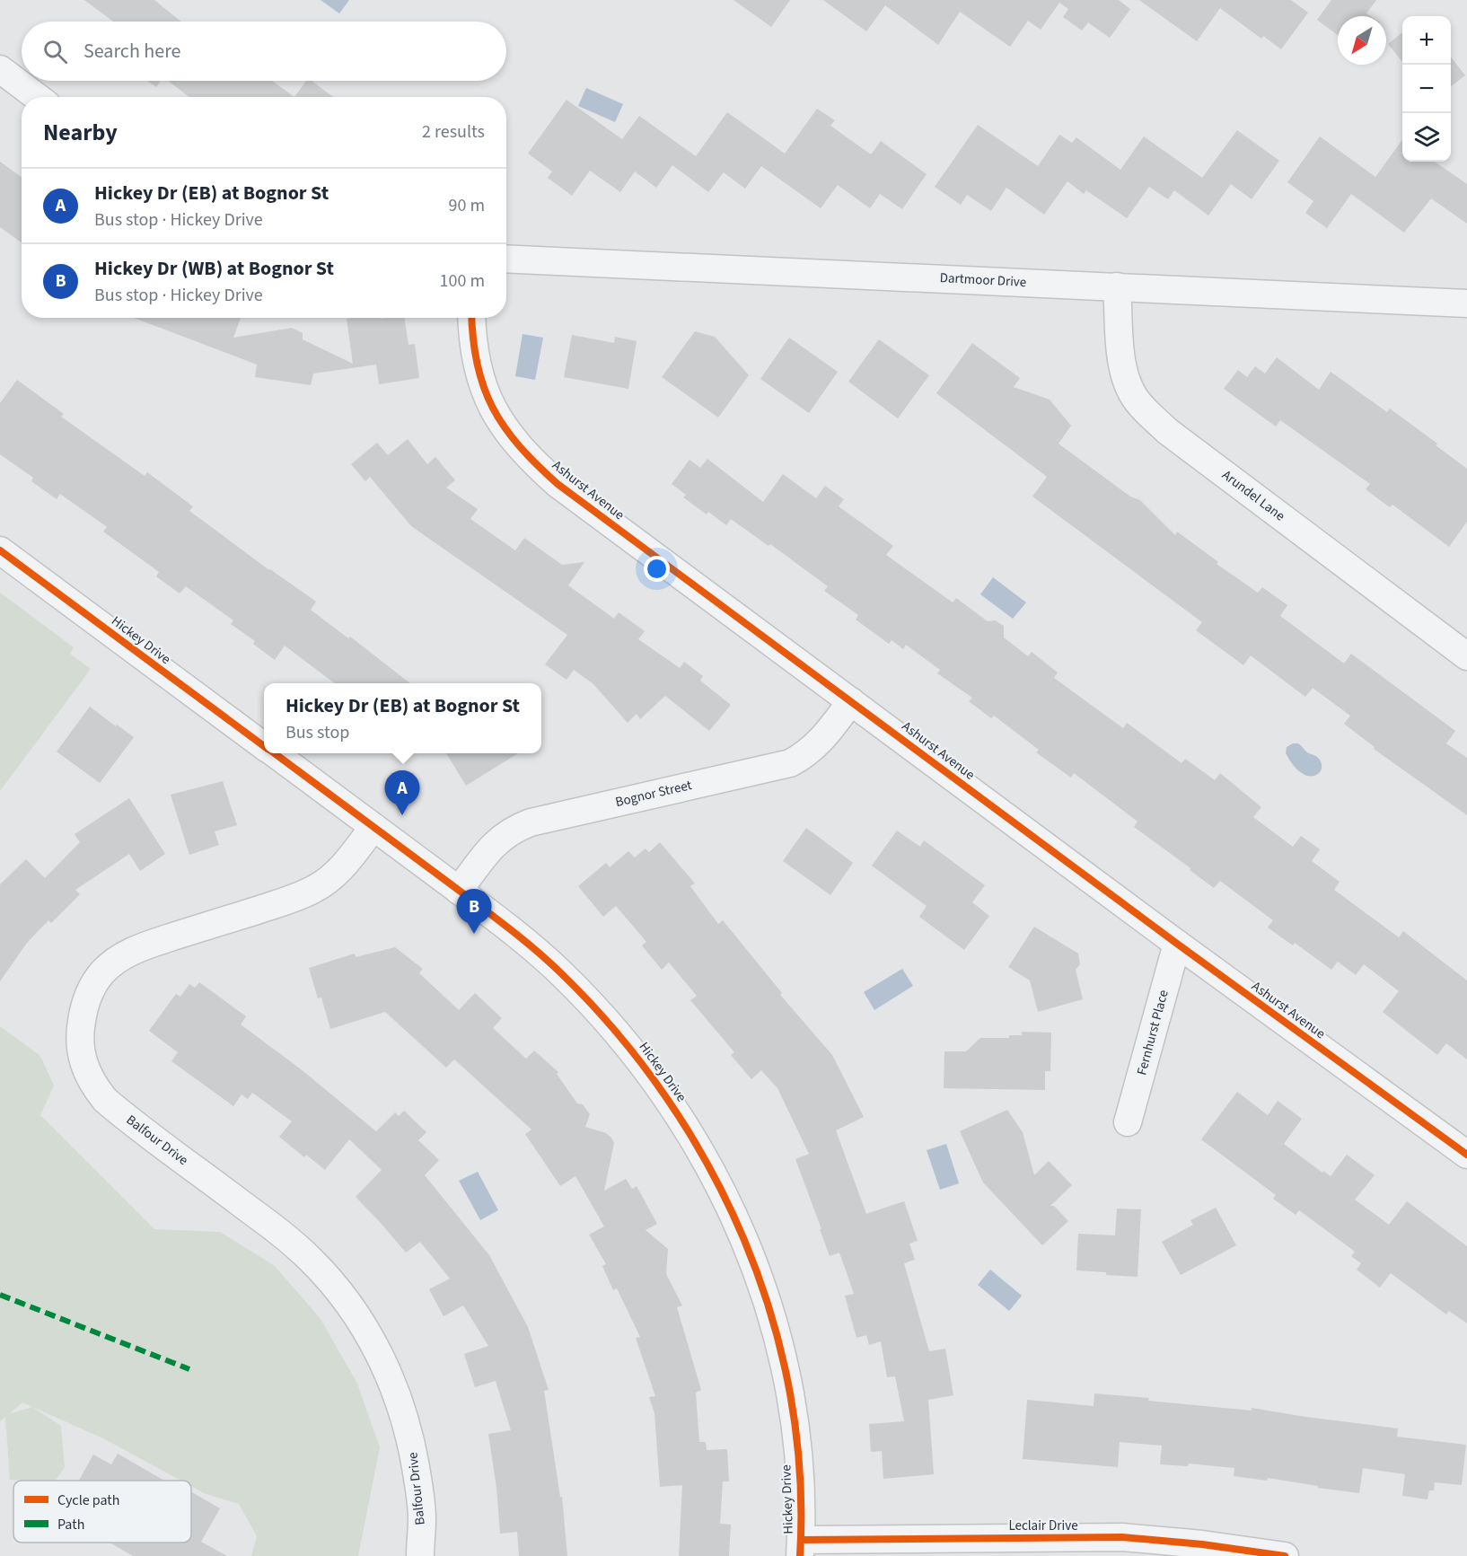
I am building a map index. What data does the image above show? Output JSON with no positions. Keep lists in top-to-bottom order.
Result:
{
  "streets": {
    "street": [
      "Dartmoor Drive",
      "Ashurst Avenue",
      "Arundel Lane",
      "Hickey Drive",
      "Bognor Street",
      "Fernhurst Place",
      "Balfour Drive",
      "Leclair Drive"
    ]
  },
  "crossings": [
    ["Dartmoor Drive", "Arundel Lane"],
    ["Ashurst Avenue", "Bognor Street"],
    ["Ashurst Avenue", "Fernhurst Place"],
    ["Hickey Drive", "Bognor Street"],
    ["Hickey Drive", "Balfour Drive"],
    ["Hickey Drive", "Leclair Drive"]
  ],
  "legend": ["Cycle path", "Path"],
  "north": "bottom left",
  "page": {
    "map_buttons": ["+", "−"],
    "search": "Search here",
    "heading": ["Nearby", "2 results"],
    "list": [
      {
        "mark": "A",
        "name": "Hickey Dr (EB) at Bognor St",
        "note": "Bus stop · Hickey Drive",
        "value": "90 m"
      },
      {
        "mark": "B",
        "name": "Hickey Dr (WB) at Bognor St",
        "note": "Bus stop · Hickey Drive",
        "value": "100 m"
      }
    ],
    "popup": ["Hickey Dr (EB) at Bognor St", "Bus stop"],
    "pins": ["A", "B"]
  }
}
